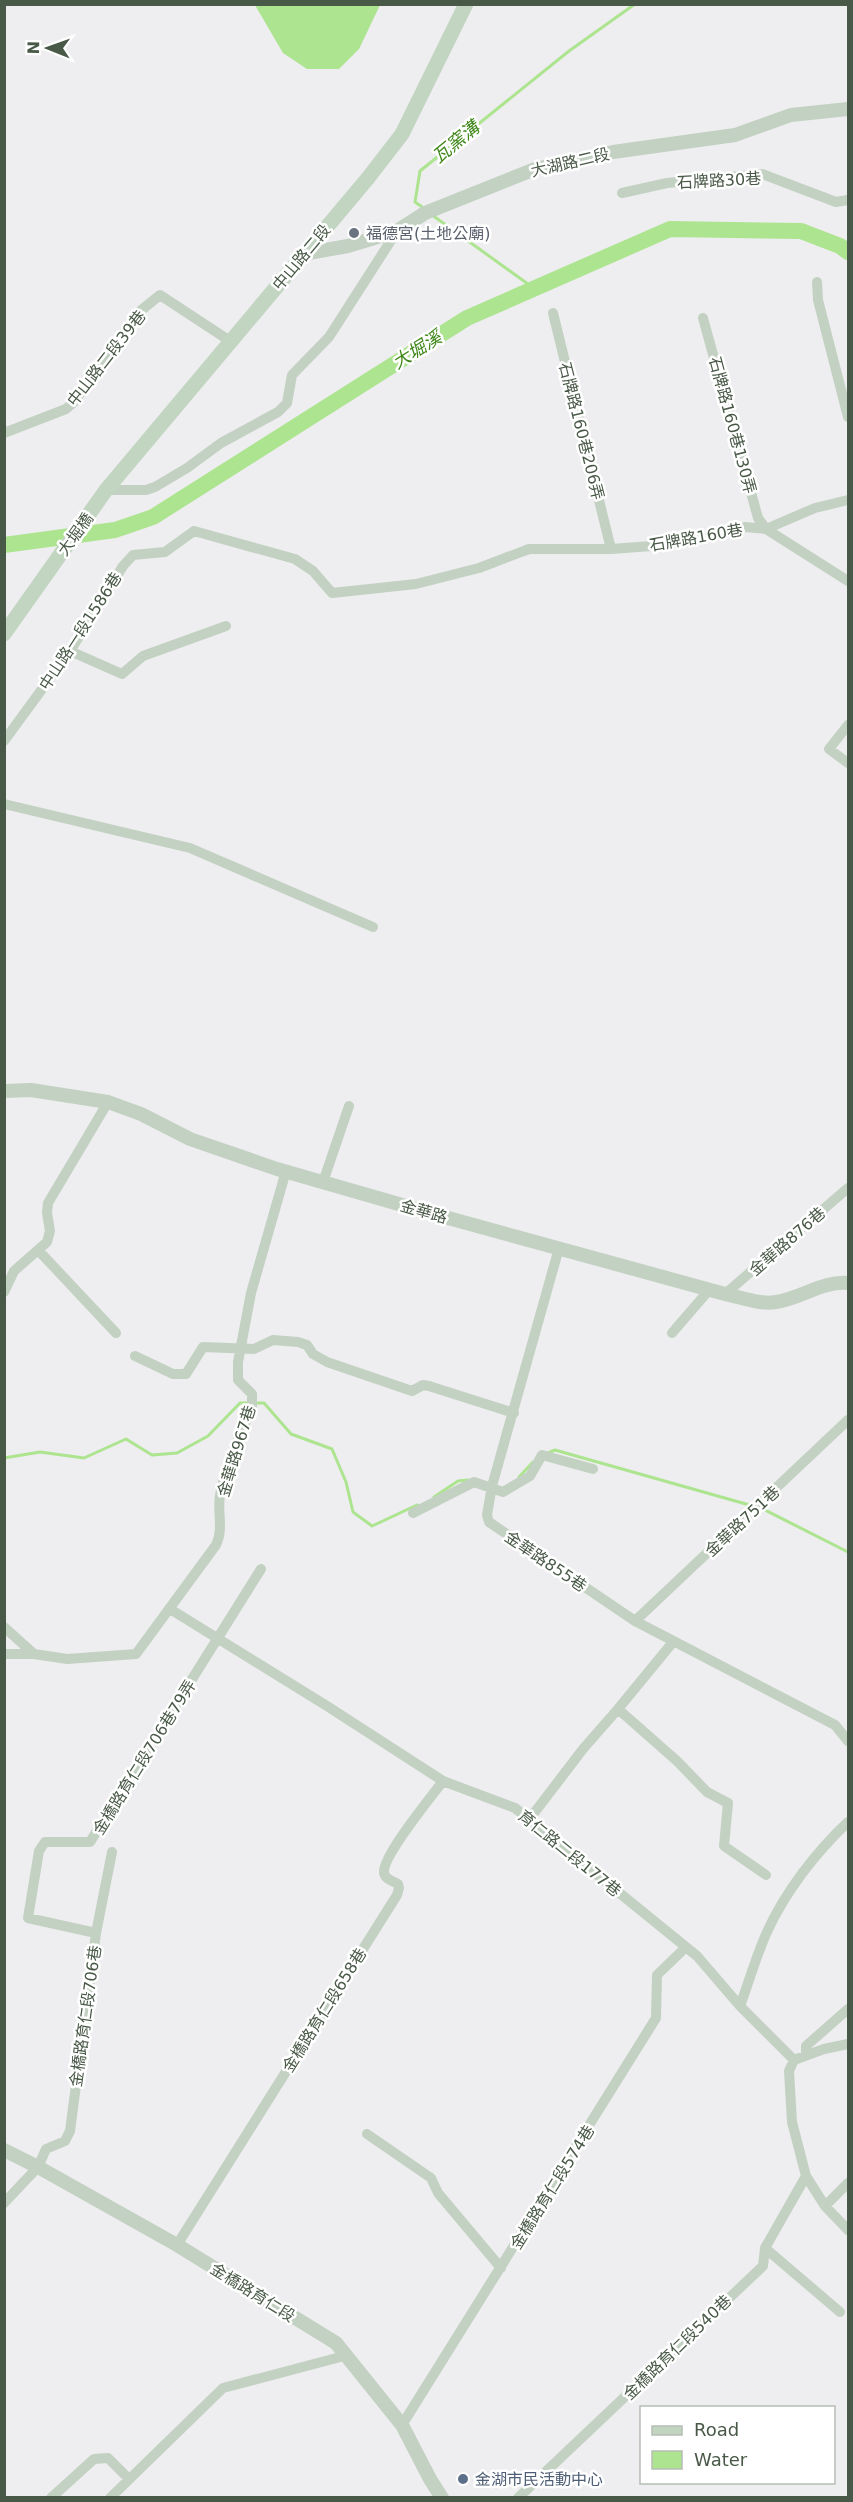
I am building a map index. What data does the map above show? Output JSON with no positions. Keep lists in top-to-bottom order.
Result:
{
  "streets": {
    "main road": ["中山路二段", "大堀橋"],
    "street": [
      "大湖路二段",
      "石牌路30巷",
      "中山路二段39巷",
      "石牌路160巷130弄",
      "石牌路160巷206弄",
      "石牌路160巷",
      "中山路一段1586巷",
      "金華路",
      "金華路876巷",
      "金華路967巷",
      "金華路751巷",
      "金華路855巷",
      "金橋路育仁段706巷79弄",
      "育仁路二段177巷",
      "金橋路育仁段658巷",
      "金橋路育仁段706巷",
      "金橋路育仁段574巷",
      "金橋路育仁段",
      "金橋路育仁段540巷"
    ]
  },
  "crossings": [
    ["大湖路二段", "中山路二段"],
    ["中山路二段", "中山路二段39巷"],
    ["中山路二段", "大堀橋"],
    ["石牌路160巷130弄", "石牌路160巷"],
    ["石牌路160巷206弄", "石牌路160巷"],
    ["石牌路160巷206弄", "中山路一段1586巷"],
    ["石牌路160巷", "中山路一段1586巷"],
    ["金華路", "金華路876巷"],
    ["金華路", "金華路967巷"],
    ["金華路", "金華路855巷"],
    ["金華路967巷", "育仁路二段177巷"],
    ["金華路751巷", "金華路855巷"],
    ["金橋路育仁段706巷79弄", "育仁路二段177巷"],
    ["金橋路育仁段706巷79弄", "金橋路育仁段706巷"],
    ["育仁路二段177巷", "金橋路育仁段658巷"],
    ["育仁路二段177巷", "金橋路育仁段574巷"],
    ["金橋路育仁段658巷", "金橋路育仁段"],
    ["金橋路育仁段706巷", "金橋路育仁段"],
    ["金橋路育仁段574巷", "金橋路育仁段"]
  ],
  "water": ["瓦窯溝", "大堀溪"],
  "places": ["福德宮(土地公廟)", "金湖市民活動中心"],
  "legend": ["Road", "Water"],
  "north": "left"
}
